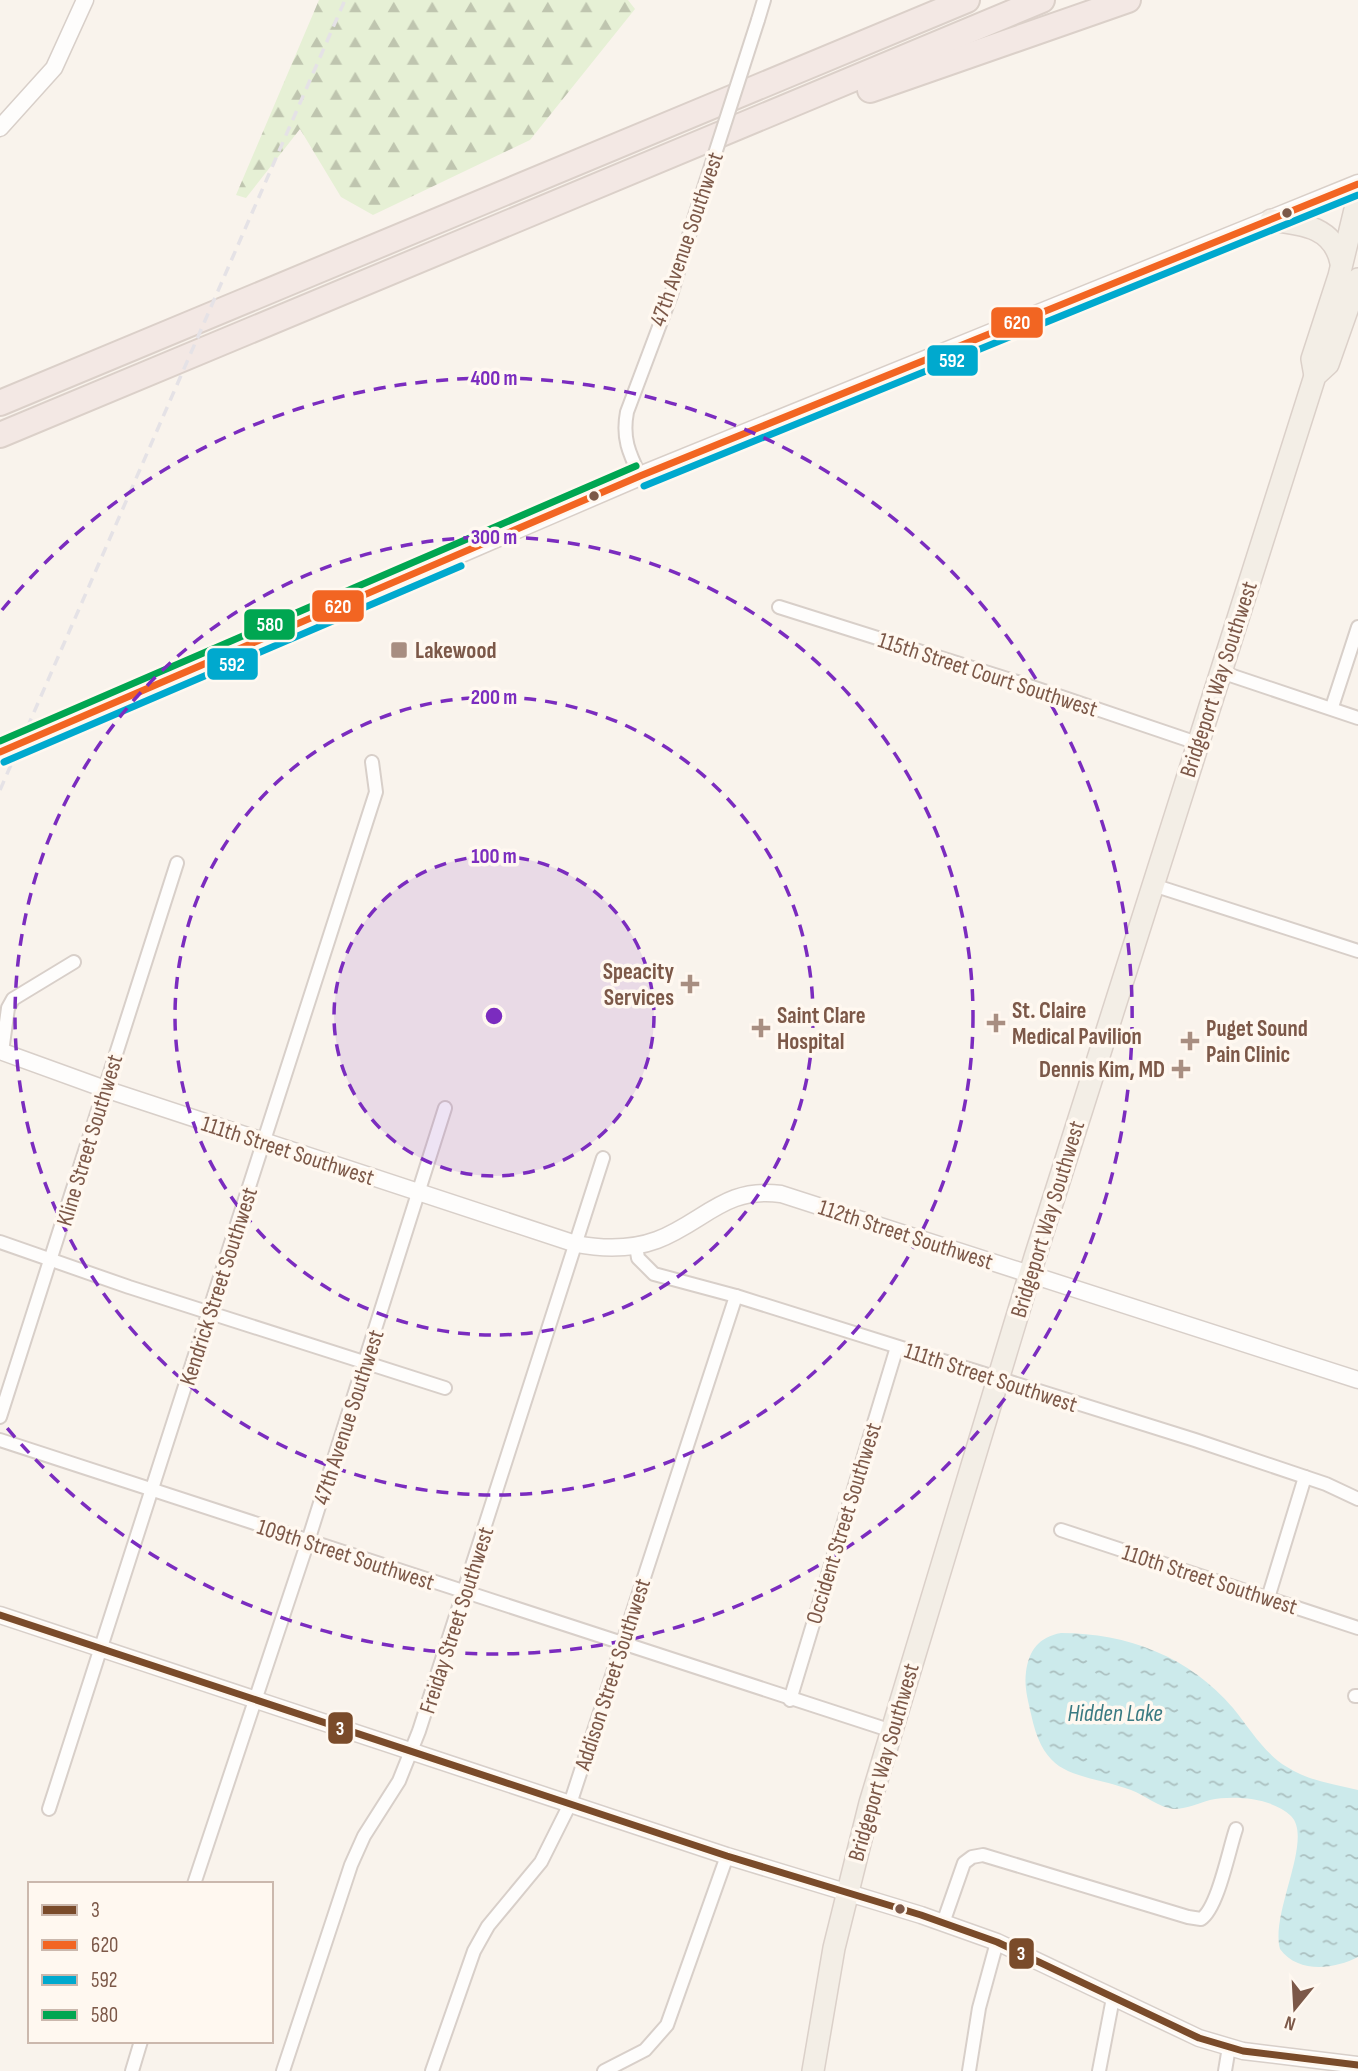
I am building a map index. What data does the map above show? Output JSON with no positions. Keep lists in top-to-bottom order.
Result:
{
  "streets": {
    "main road": ["Bridgeport Way Southwest"],
    "street": [
      "47th Avenue Southwest",
      "115th Street Court Southwest",
      "Kline Street Southwest",
      "111th Street Southwest",
      "112th Street Southwest",
      "Kendrick Street Southwest",
      "Occident Street Southwest",
      "109th Street Southwest",
      "110th Street Southwest",
      "Freiday Street Southwest",
      "Addison Street Southwest"
    ]
  },
  "crossings": [
    ["47th Avenue Southwest", "111th Street Southwest"],
    ["47th Avenue Southwest", "109th Street Southwest"],
    ["115th Street Court Southwest", "Bridgeport Way Southwest"],
    ["Bridgeport Way Southwest", "111th Street Southwest"],
    ["Bridgeport Way Southwest", "112th Street Southwest"],
    ["Bridgeport Way Southwest", "109th Street Southwest"],
    ["Kline Street Southwest", "111th Street Southwest"],
    ["111th Street Southwest", "112th Street Southwest"],
    ["111th Street Southwest", "Kendrick Street Southwest"],
    ["111th Street Southwest", "Occident Street Southwest"],
    ["111th Street Southwest", "Freiday Street Southwest"],
    ["111th Street Southwest", "Addison Street Southwest"],
    ["112th Street Southwest", "Freiday Street Southwest"],
    ["Kendrick Street Southwest", "109th Street Southwest"],
    ["Occident Street Southwest", "109th Street Southwest"],
    ["109th Street Southwest", "Freiday Street Southwest"],
    ["109th Street Southwest", "Addison Street Southwest"]
  ],
  "water": ["Hidden Lake"],
  "places": {
    "transit": ["Lakewood"],
    "health": [
      "Speacity Services",
      "St. Claire Medical Pavilion",
      "Saint Clare Hospital",
      "Puget Sound Pain Clinic",
      "Dennis Kim, MD"
    ]
  },
  "lines": [
    "transit line 620",
    "transit line 592",
    "transit line 580",
    "transit line 3"
  ],
  "legend": [
    "3",
    "620",
    "592",
    "580"
  ],
  "north": "bottom",
  "rings": [
    "400 m",
    "300 m",
    "200 m",
    "100 m"
  ]
}
